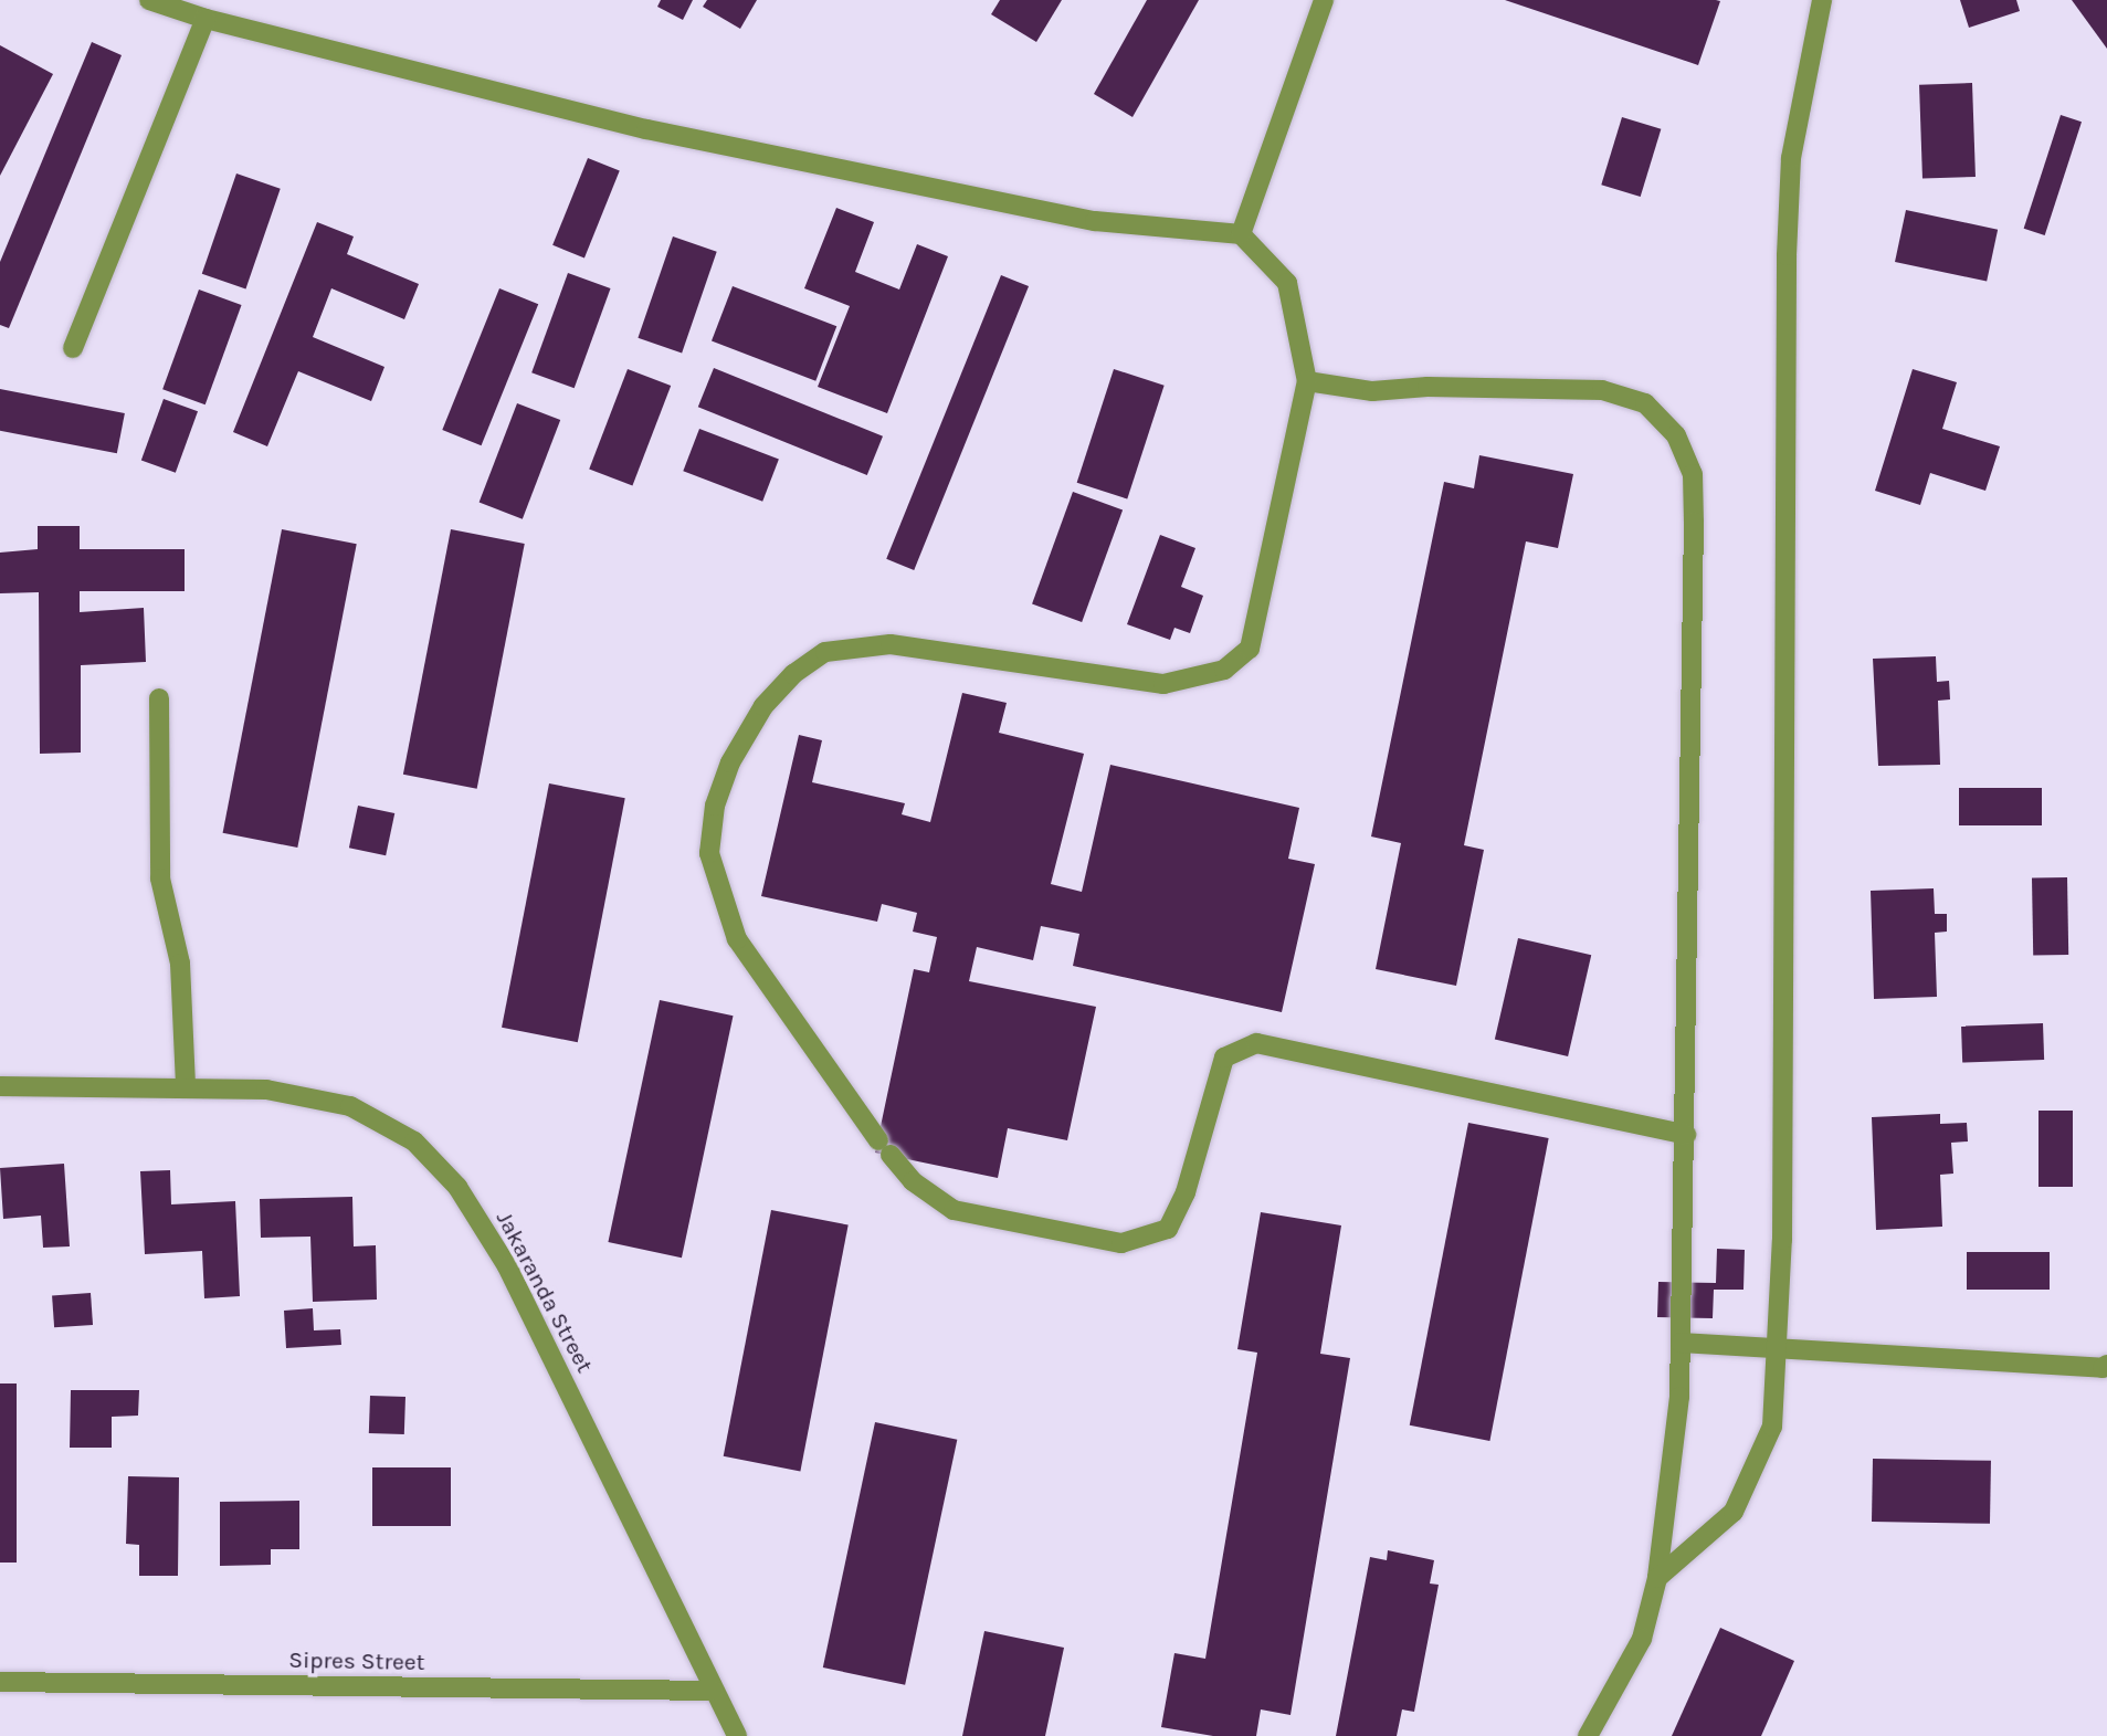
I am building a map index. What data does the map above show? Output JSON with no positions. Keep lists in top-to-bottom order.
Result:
{
  "streets": {
    "street": ["Jakaranda Street", "Sipres Street"]
  },
  "crossings": [
    ["Jakaranda Street", "Sipres Street"]
  ]
}
